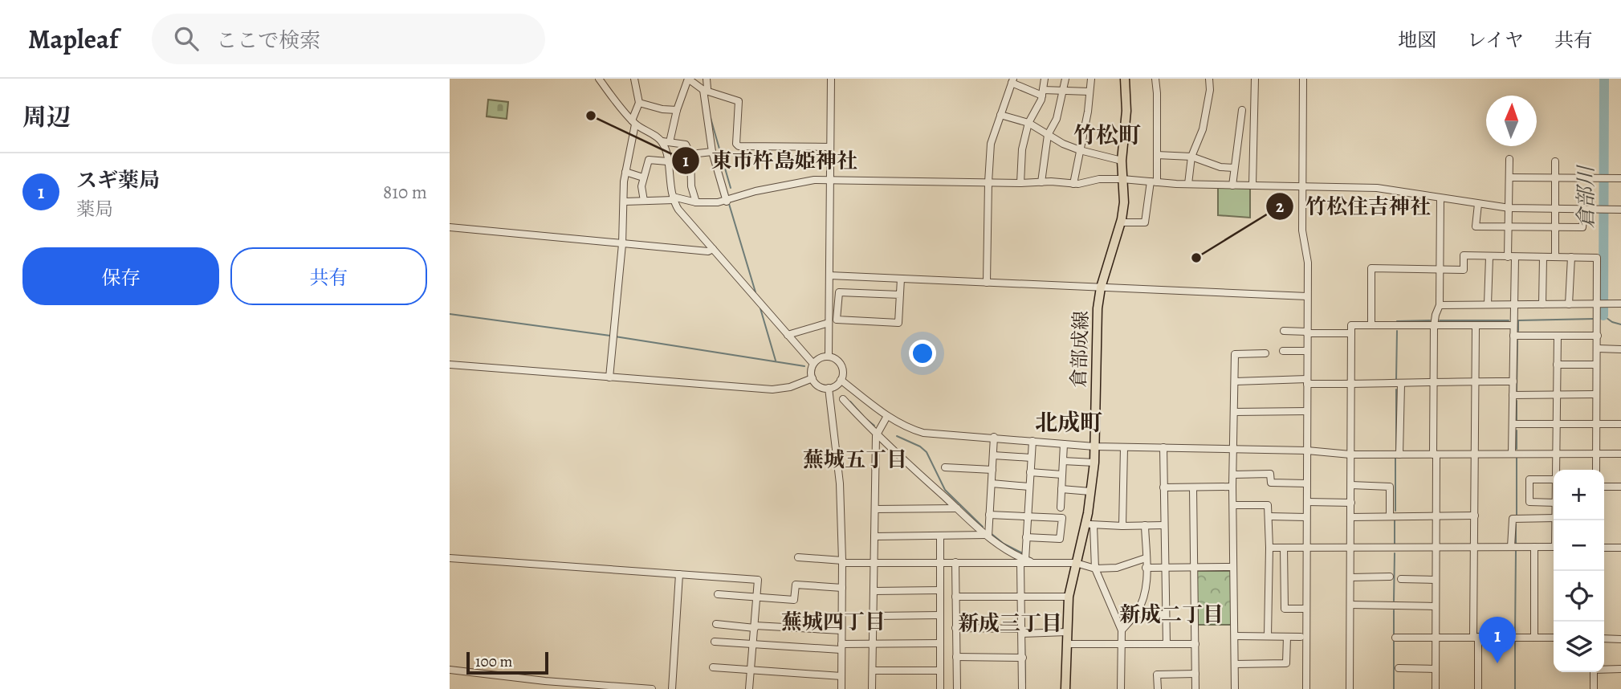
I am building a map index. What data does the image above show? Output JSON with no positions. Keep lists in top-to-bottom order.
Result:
{
  "streets": {
    "main road": ["倉部成線"]
  },
  "districts": [
    "竹松町",
    "北成町",
    "蕪城五丁目",
    "新成二丁目",
    "蕪城四丁目",
    "新成三丁目"
  ],
  "water": ["倉部川"],
  "places": ["東市杵島姫神社", "竹松住吉神社"],
  "scale_bar": "100 m",
  "north": "top",
  "page": {
    "header": "Mapleaf",
    "search": "ここで検索",
    "nav": ["地図", "レイヤ", "共有"],
    "heading": "周辺",
    "list": [
      {
        "mark": "1",
        "name": "スギ薬局",
        "note": "薬局",
        "value": "810 m"
      }
    ],
    "buttons": ["保存", "共有"],
    "map_buttons": ["+", "−"],
    "pins": "1",
    "scale": "100 m"
  }
}
